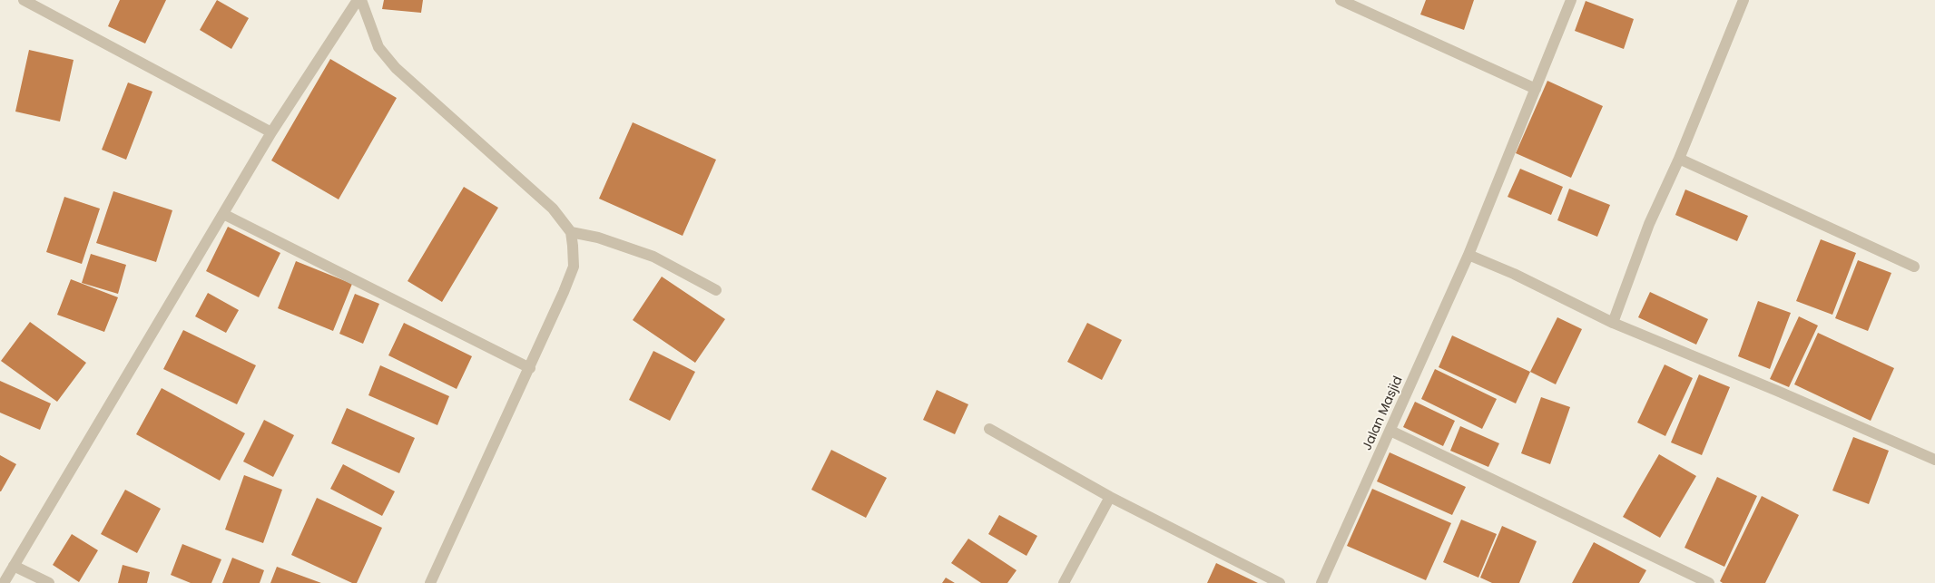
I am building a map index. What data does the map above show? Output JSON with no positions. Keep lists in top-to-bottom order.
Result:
{
  "streets": {
    "street": ["Jalan Masjid"]
  }
}
